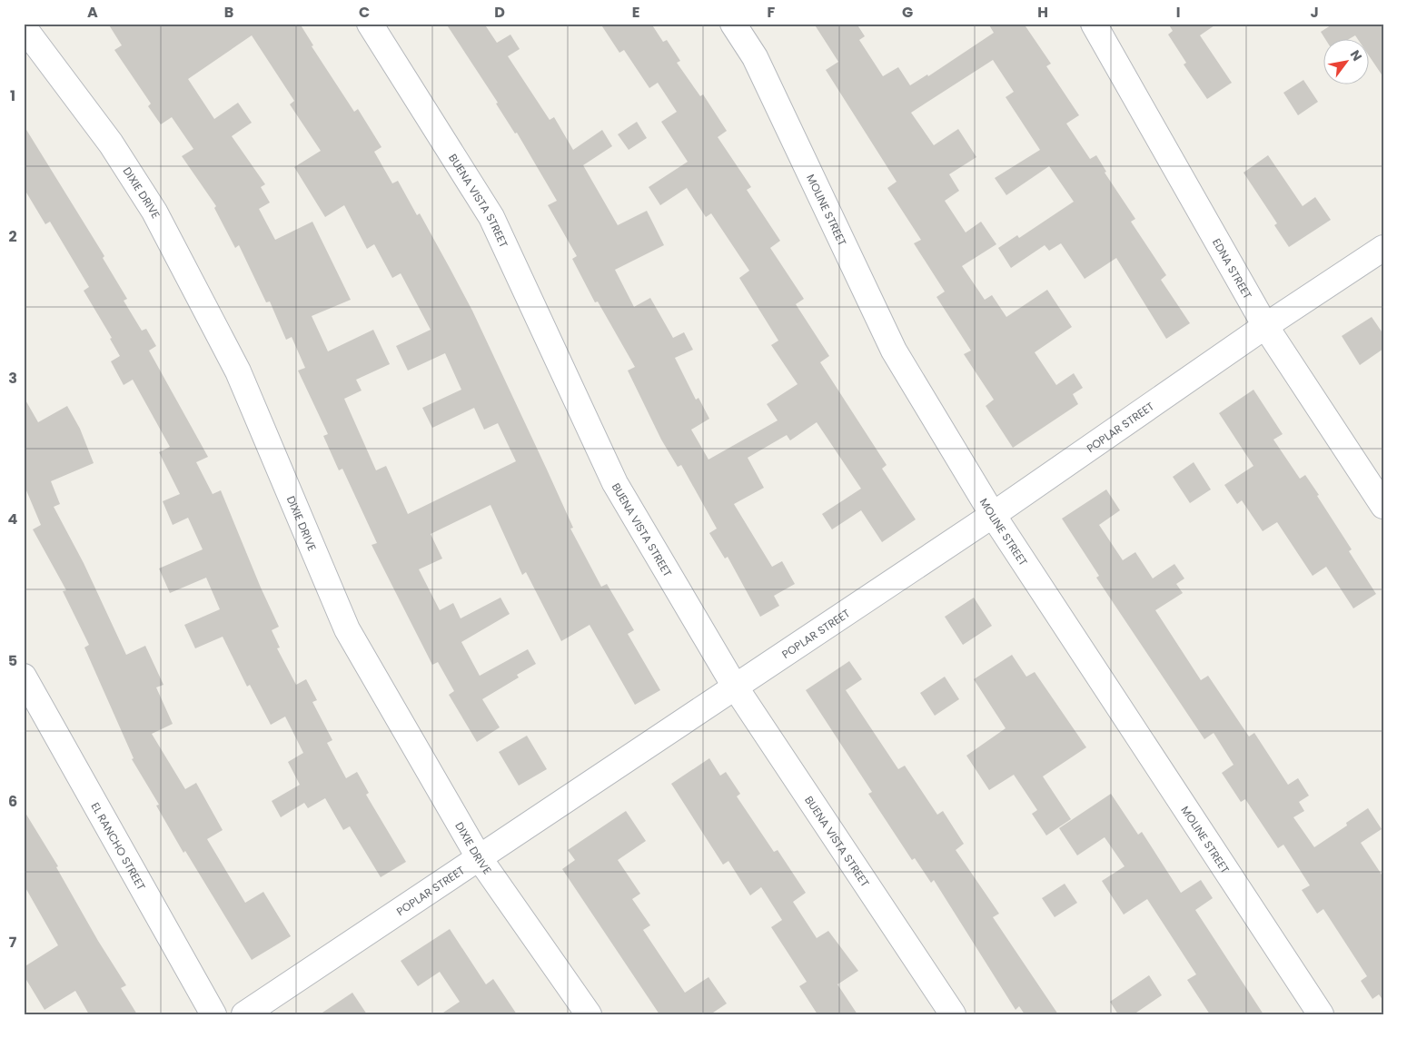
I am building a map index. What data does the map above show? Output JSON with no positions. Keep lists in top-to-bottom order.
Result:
{
  "streets": {
    "street": [
      "DIXIE DRIVE",
      "BUENA VISTA STREET",
      "MOLINE STREET",
      "EDNA STREET",
      "POPLAR STREET",
      "EL RANCHO STREET"
    ]
  },
  "crossings": [
    ["DIXIE DRIVE", "POPLAR STREET"],
    ["BUENA VISTA STREET", "POPLAR STREET"],
    ["MOLINE STREET", "POPLAR STREET"],
    ["EDNA STREET", "POPLAR STREET"]
  ],
  "north": "top right",
  "grid": {
    "columns": [
      "A",
      "B",
      "C",
      "D",
      "E",
      "F",
      "G",
      "H",
      "I",
      "J"
    ],
    "rows": [
      "1",
      "2",
      "3",
      "4",
      "5",
      "6",
      "7"
    ]
  }
}
